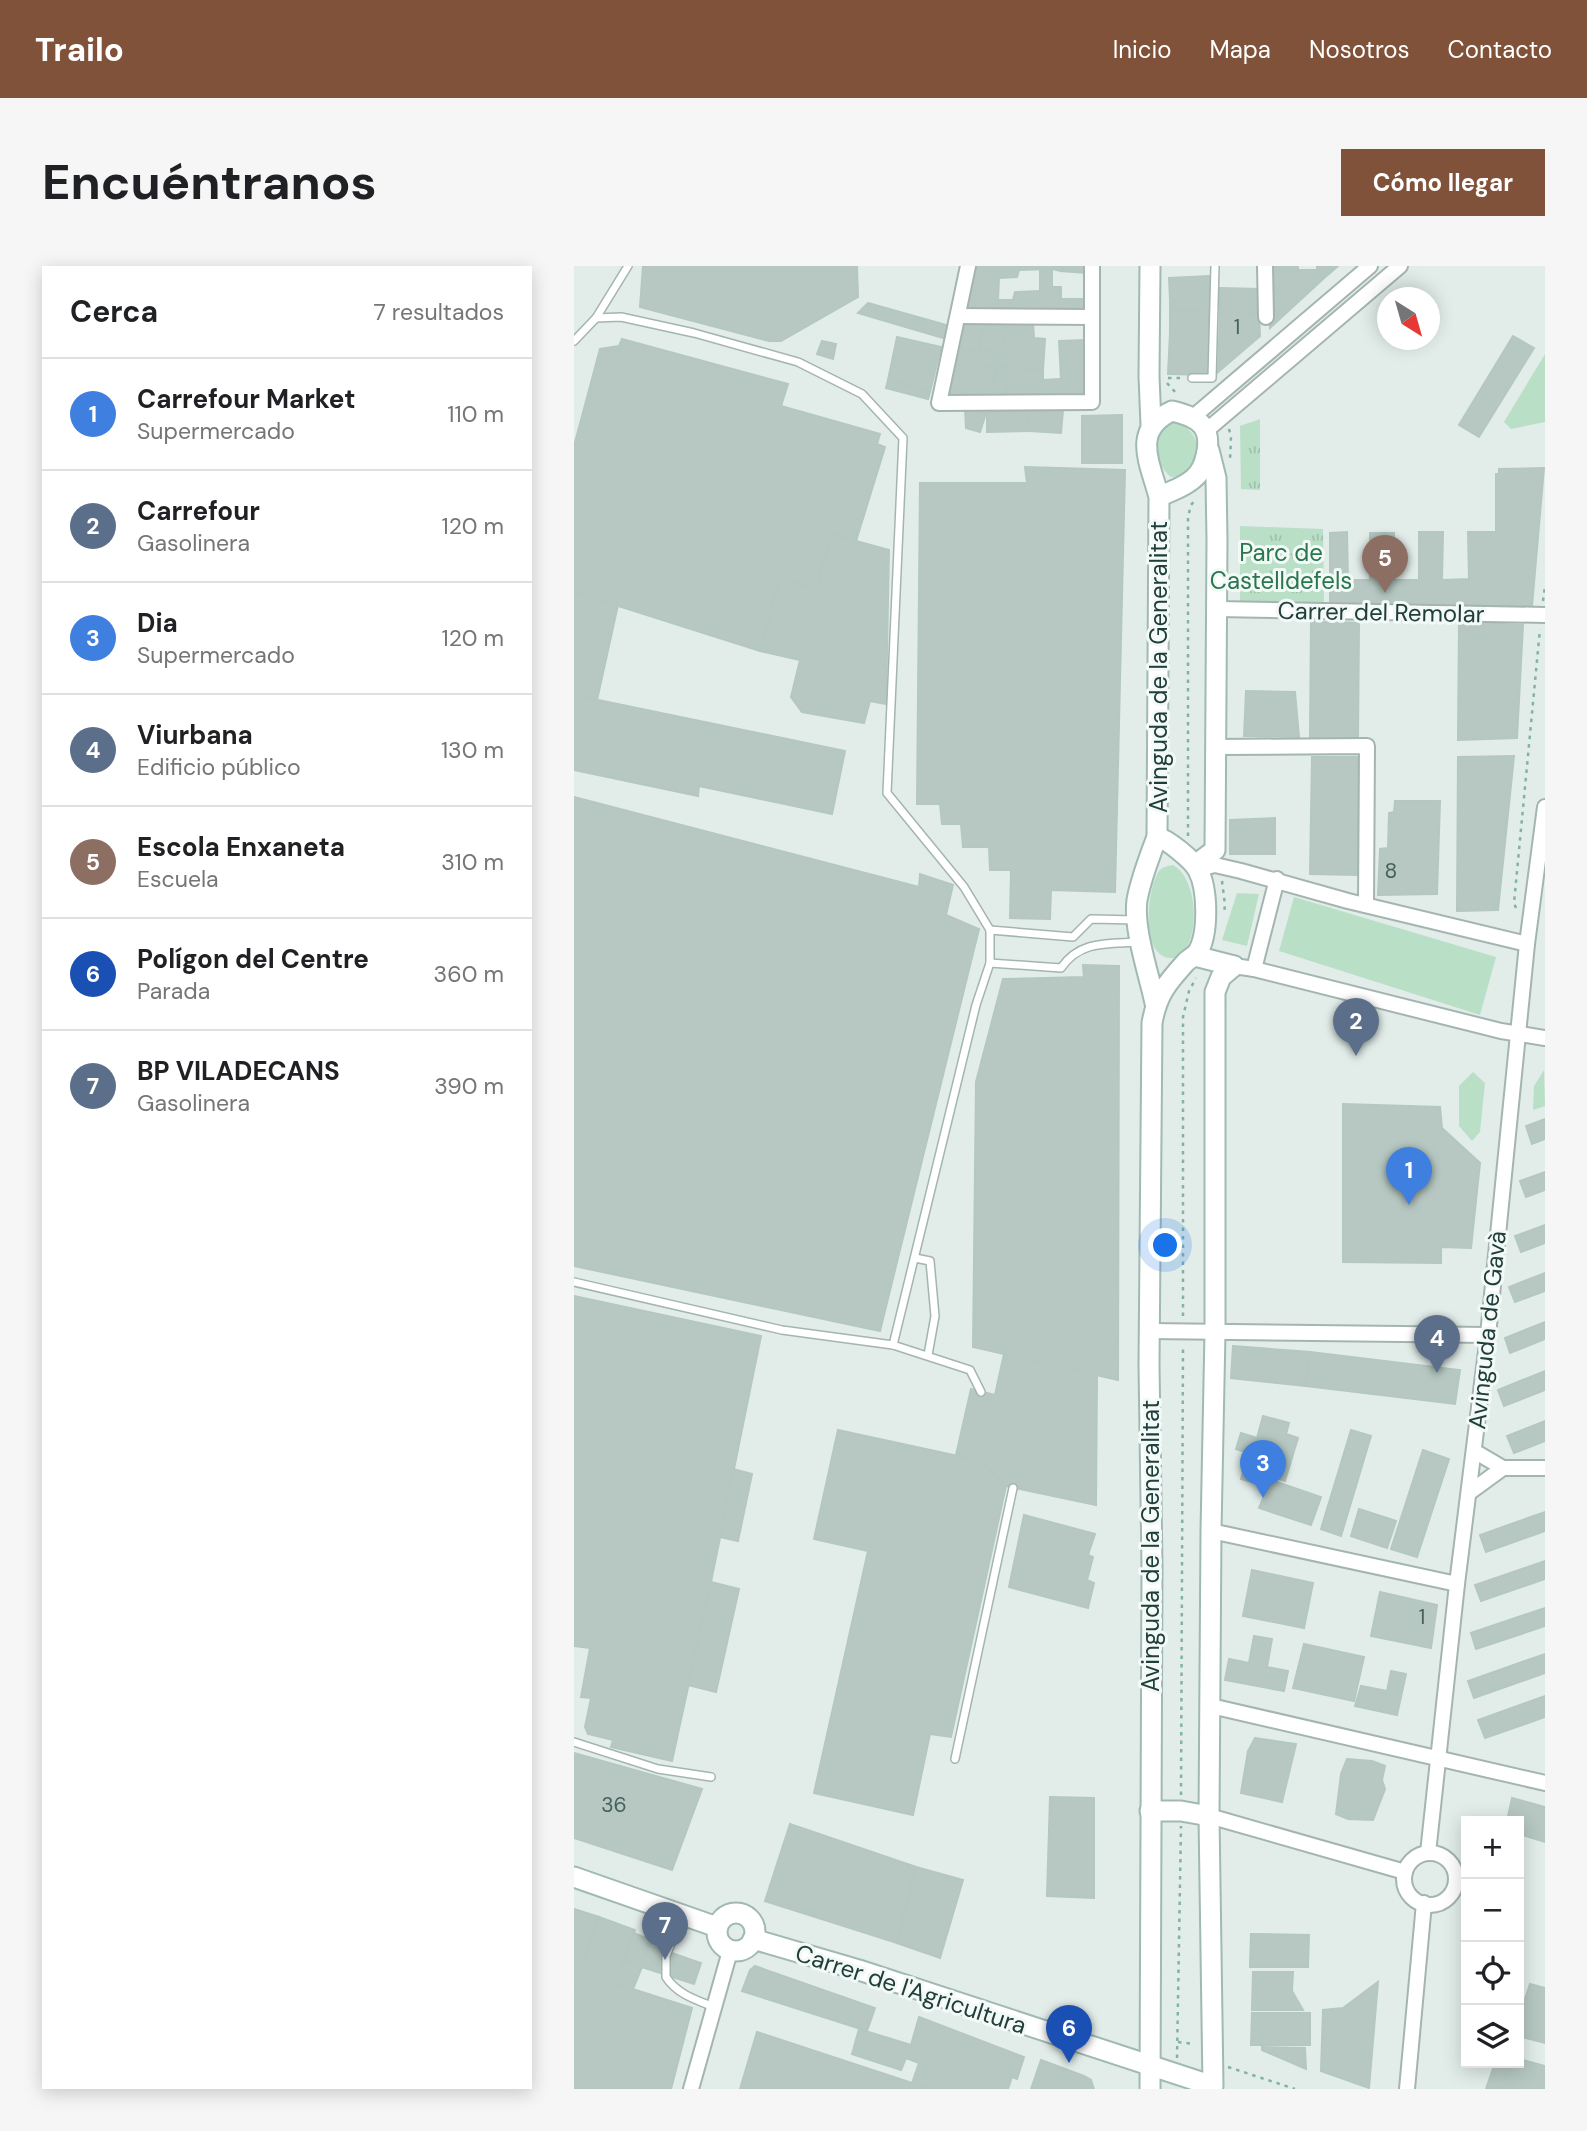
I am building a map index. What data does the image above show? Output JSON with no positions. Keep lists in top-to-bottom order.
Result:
{
  "streets": {
    "street": [
      "Carrer del Remolar",
      "Avinguda de la Generalitat",
      "Avinguda de Gavà",
      "Carrer de l'Agricultura"
    ]
  },
  "crossings": [
    ["Avinguda de la Generalitat", "Carrer de l'Agricultura"]
  ],
  "parks": ["Parc de Castelldefels"],
  "house_numbers": [
    "1",
    "8",
    "1",
    "36"
  ],
  "north": "bottom right",
  "page": {
    "header": "Trailo",
    "nav": [
      "Inicio",
      "Mapa",
      "Nosotros",
      "Contacto"
    ],
    "buttons": "Cómo llegar",
    "title": "Encuéntranos",
    "heading": ["Cerca", "7 resultados"],
    "list": [
      {
        "mark": "1",
        "name": "Carrefour Market",
        "note": "Supermercado",
        "value": "110 m"
      },
      {
        "mark": "2",
        "name": "Carrefour",
        "note": "Gasolinera",
        "value": "120 m"
      },
      {
        "mark": "3",
        "name": "Dia",
        "note": "Supermercado",
        "value": "120 m"
      },
      {
        "mark": "4",
        "name": "Viurbana",
        "note": "Edificio público",
        "value": "130 m"
      },
      {
        "mark": "5",
        "name": "Escola Enxaneta",
        "note": "Escuela",
        "value": "310 m"
      },
      {
        "mark": "6",
        "name": "Polígon del Centre",
        "note": "Parada",
        "value": "360 m"
      },
      {
        "mark": "7",
        "name": "BP VILADECANS",
        "note": "Gasolinera",
        "value": "390 m"
      }
    ],
    "pins": [
      "5",
      "2",
      "1",
      "4",
      "3",
      "7",
      "6"
    ],
    "map_buttons": ["+", "−"]
  }
}
